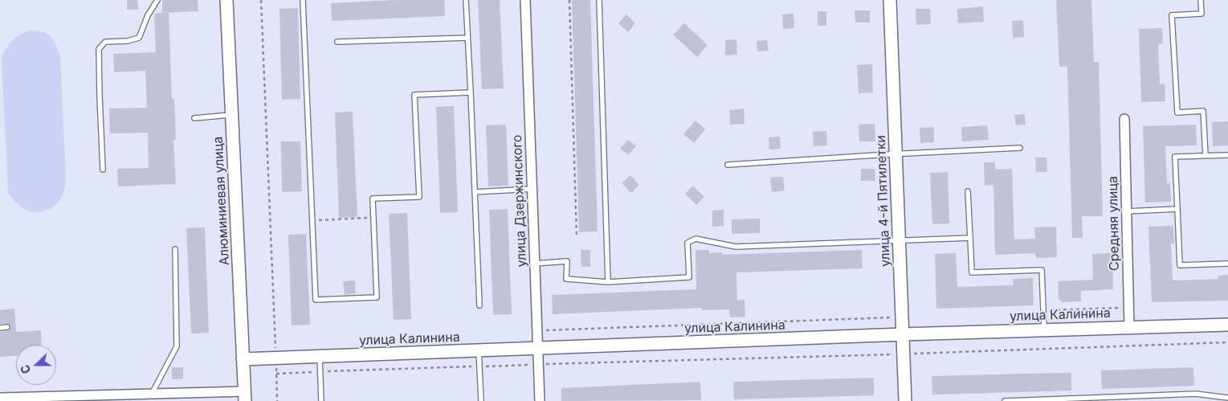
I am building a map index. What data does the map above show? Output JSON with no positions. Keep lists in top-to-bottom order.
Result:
{
  "streets": {
    "main road": ["Алюминиевая улица", "улица 4-й Пятилетки", "улица Калинина"],
    "street": ["улица Дзержинского", "Средняя улица"]
  },
  "crossings": [
    ["Алюминиевая улица", "улица Калинина"],
    ["улица Дзержинского", "улица Калинина"],
    ["улица 4-й Пятилетки", "улица Калинина"],
    ["Средняя улица", "улица Калинина"]
  ],
  "north": "left"
}
